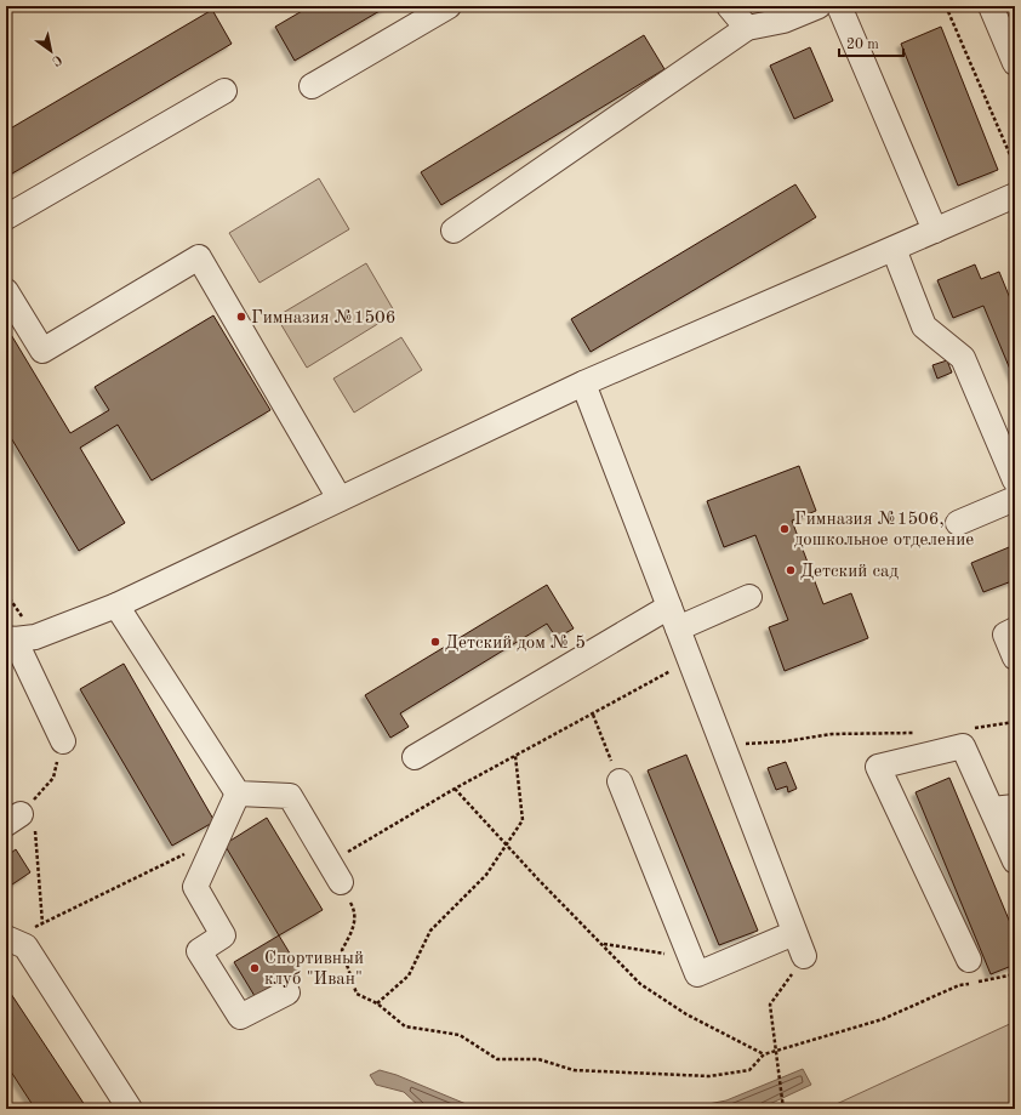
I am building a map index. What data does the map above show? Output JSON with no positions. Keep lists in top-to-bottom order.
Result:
{
  "places": [
    "Гимназия №1506",
    "Гимназия №1506, дошкольное отделение",
    "Детский сад",
    "Детский дом № 5",
    "Спортивный клуб \"Иван\""
  ],
  "scale_bar": "20 m",
  "north": "bottom right"
}
